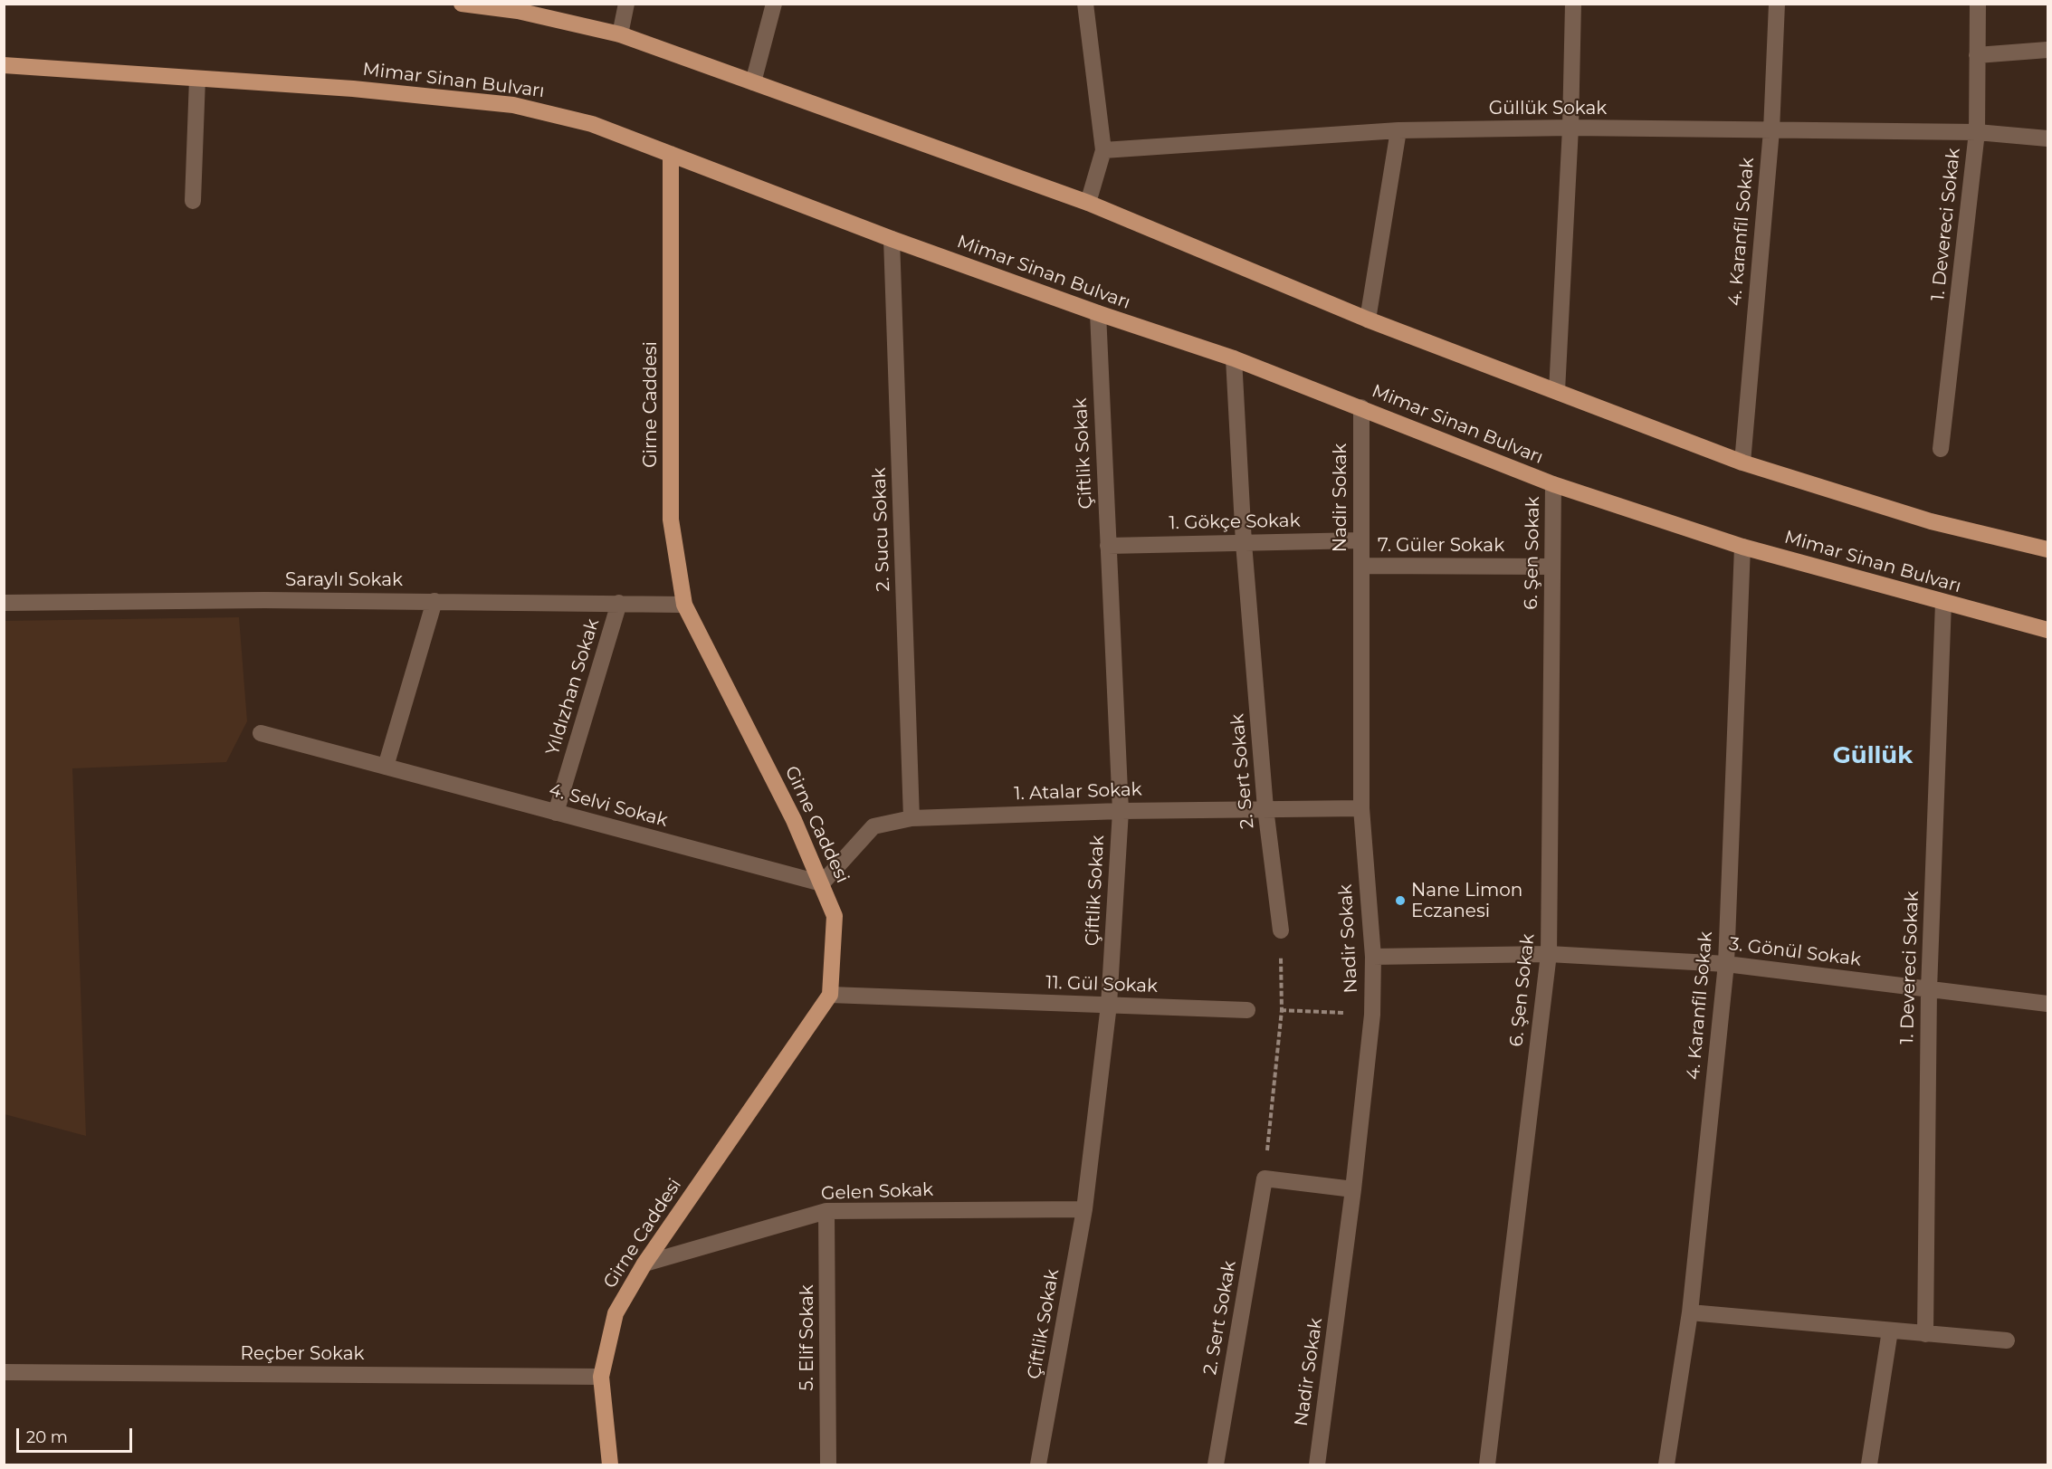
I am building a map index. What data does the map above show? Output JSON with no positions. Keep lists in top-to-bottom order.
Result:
{
  "streets": {
    "main road": ["Mimar Sinan Bulvarı", "Girne Caddesi"],
    "street": [
      "Güllük Sokak",
      "1. Devereci Sokak",
      "4. Karanfil Sokak",
      "Çiftlik Sokak",
      "Nadir Sokak",
      "1. Gökçe Sokak",
      "2. Sucu Sokak",
      "7. Güler Sokak",
      "6. Şen Sokak",
      "Saraylı Sokak",
      "Yıldızhan Sokak",
      "2. Sert Sokak",
      "1. Atalar Sokak",
      "4. Selvi Sokak",
      "3. Gönül Sokak",
      "11. Gül Sokak",
      "Gelen Sokak",
      "5. Elif Sokak",
      "Reçber Sokak"
    ]
  },
  "crossings": [
    ["Mimar Sinan Bulvarı", "1. Devereci Sokak"],
    ["Mimar Sinan Bulvarı", "4. Karanfil Sokak"],
    ["Mimar Sinan Bulvarı", "Girne Caddesi"],
    ["Mimar Sinan Bulvarı", "Çiftlik Sokak"],
    ["Mimar Sinan Bulvarı", "Nadir Sokak"],
    ["Mimar Sinan Bulvarı", "2. Sucu Sokak"],
    ["Mimar Sinan Bulvarı", "6. Şen Sokak"],
    ["Mimar Sinan Bulvarı", "2. Sert Sokak"],
    ["Güllük Sokak", "1. Devereci Sokak"],
    ["Güllük Sokak", "4. Karanfil Sokak"],
    ["1. Devereci Sokak", "3. Gönül Sokak"],
    ["4. Karanfil Sokak", "3. Gönül Sokak"],
    ["Girne Caddesi", "Saraylı Sokak"],
    ["Girne Caddesi", "1. Atalar Sokak"],
    ["Girne Caddesi", "4. Selvi Sokak"],
    ["Girne Caddesi", "11. Gül Sokak"],
    ["Girne Caddesi", "Gelen Sokak"],
    ["Girne Caddesi", "Reçber Sokak"],
    ["Çiftlik Sokak", "1. Gökçe Sokak"],
    ["Çiftlik Sokak", "1. Atalar Sokak"],
    ["Çiftlik Sokak", "11. Gül Sokak"],
    ["Çiftlik Sokak", "Gelen Sokak"],
    ["Nadir Sokak", "1. Gökçe Sokak"],
    ["Nadir Sokak", "7. Güler Sokak"],
    ["Nadir Sokak", "1. Atalar Sokak"],
    ["Nadir Sokak", "3. Gönül Sokak"],
    ["1. Gökçe Sokak", "2. Sert Sokak"],
    ["2. Sucu Sokak", "1. Atalar Sokak"],
    ["7. Güler Sokak", "6. Şen Sokak"],
    ["6. Şen Sokak", "3. Gönül Sokak"],
    ["Saraylı Sokak", "Yıldızhan Sokak"],
    ["Yıldızhan Sokak", "4. Selvi Sokak"],
    ["2. Sert Sokak", "1. Atalar Sokak"],
    ["1. Atalar Sokak", "4. Selvi Sokak"],
    ["Gelen Sokak", "5. Elif Sokak"]
  ],
  "districts": ["Güllük"],
  "places": ["Nane Limon Eczanesi"],
  "scale_bar": "20 m"
}
